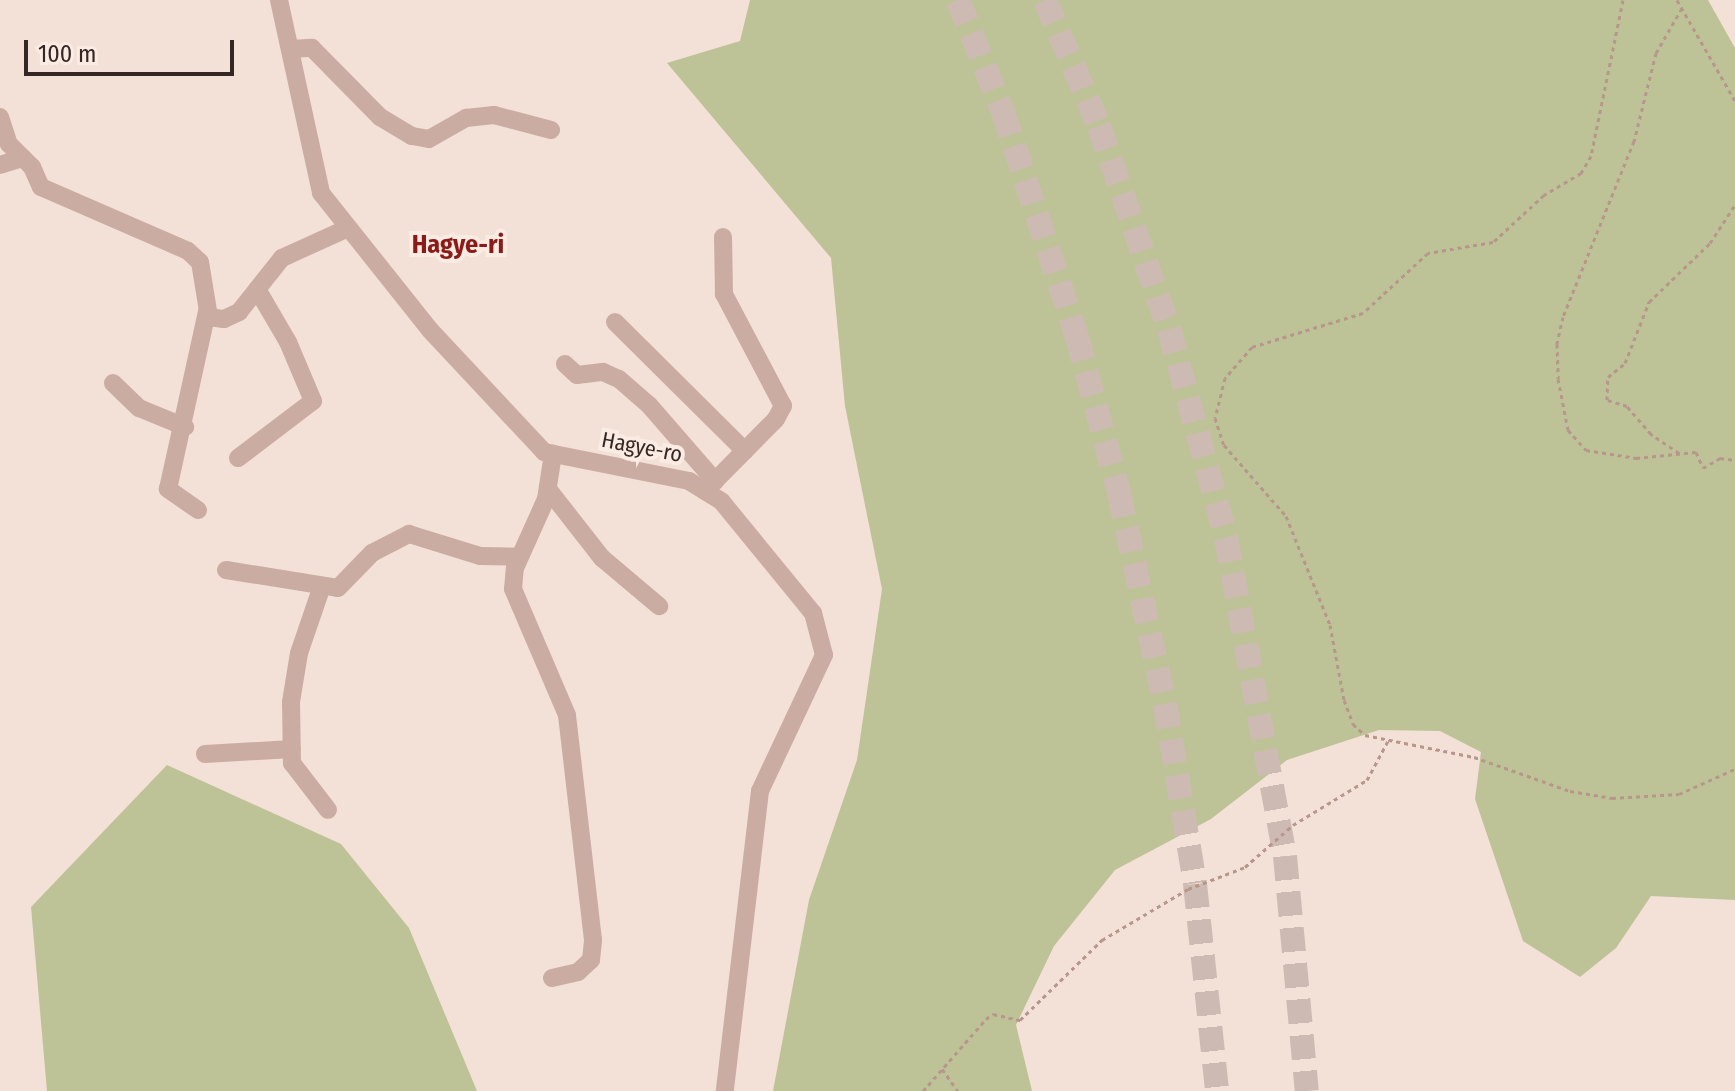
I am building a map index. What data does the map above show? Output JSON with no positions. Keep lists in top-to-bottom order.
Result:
{
  "streets": {
    "street": ["Hagye-ro"]
  },
  "districts": ["Hagye-ri"],
  "scale_bar": "100 m"
}
